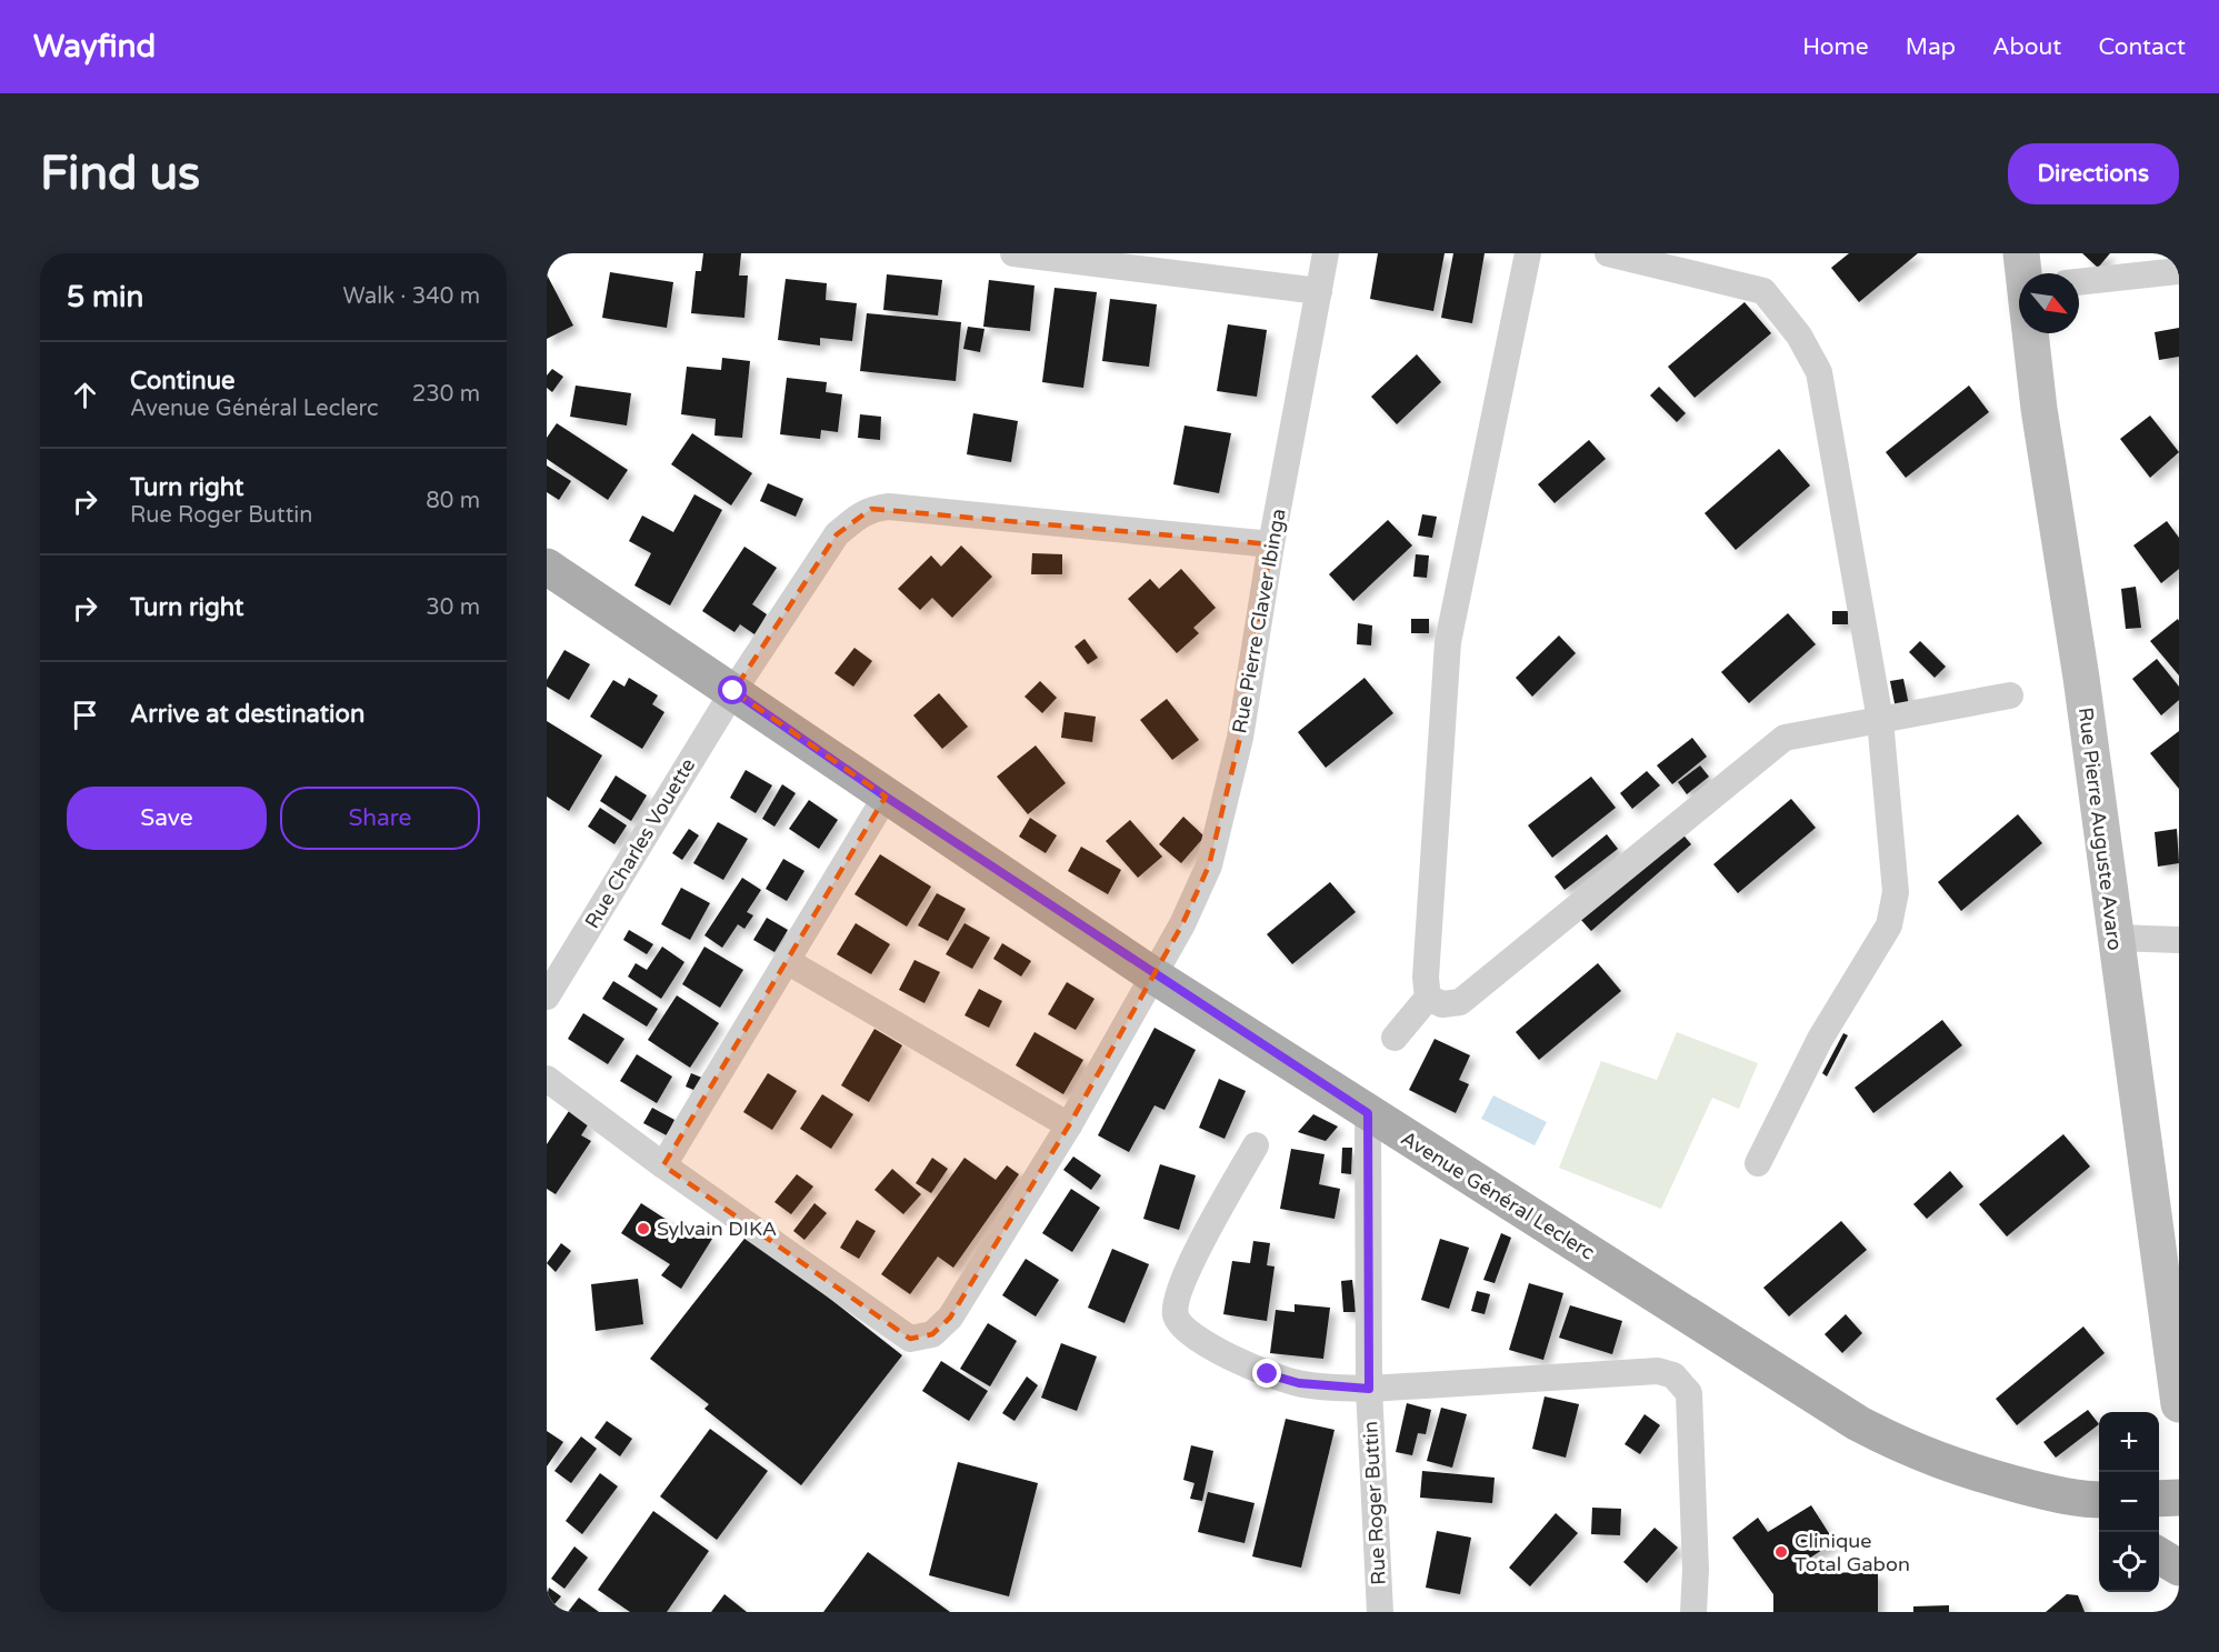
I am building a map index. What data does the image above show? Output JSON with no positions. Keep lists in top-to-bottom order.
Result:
{
  "streets": {
    "main road": ["Avenue Général Leclerc"],
    "street": [
      "Rue Pierre Claver Ibinga",
      "Rue Pierre Auguste Avaro",
      "Rue Charles Vouette",
      "Rue Roger Buttin"
    ]
  },
  "crossings": [
    ["Rue Pierre Claver Ibinga", "Rue Charles Vouette"],
    ["Rue Pierre Claver Ibinga", "Avenue Général Leclerc"],
    ["Rue Charles Vouette", "Avenue Général Leclerc"],
    ["Avenue Général Leclerc", "Rue Roger Buttin"]
  ],
  "places": ["Sylvain DIKA", "Clinique Total Gabon"],
  "north": "bottom right",
  "page": {
    "header": "Wayfind",
    "nav": [
      "Home",
      "Map",
      "About",
      "Contact"
    ],
    "buttons": [
      "Directions",
      ["Save", "Share"]
    ],
    "title": "Find us",
    "heading": ["5 min", "Walk · 340 m"],
    "list": [
      ["Continue", "Avenue Général Leclerc", "230 m"],
      ["Turn right", "Rue Roger Buttin", "80 m"],
      ["Turn right", "30 m"],
      "Arrive at destination"
    ],
    "map_buttons": ["+", "−"]
  }
}
